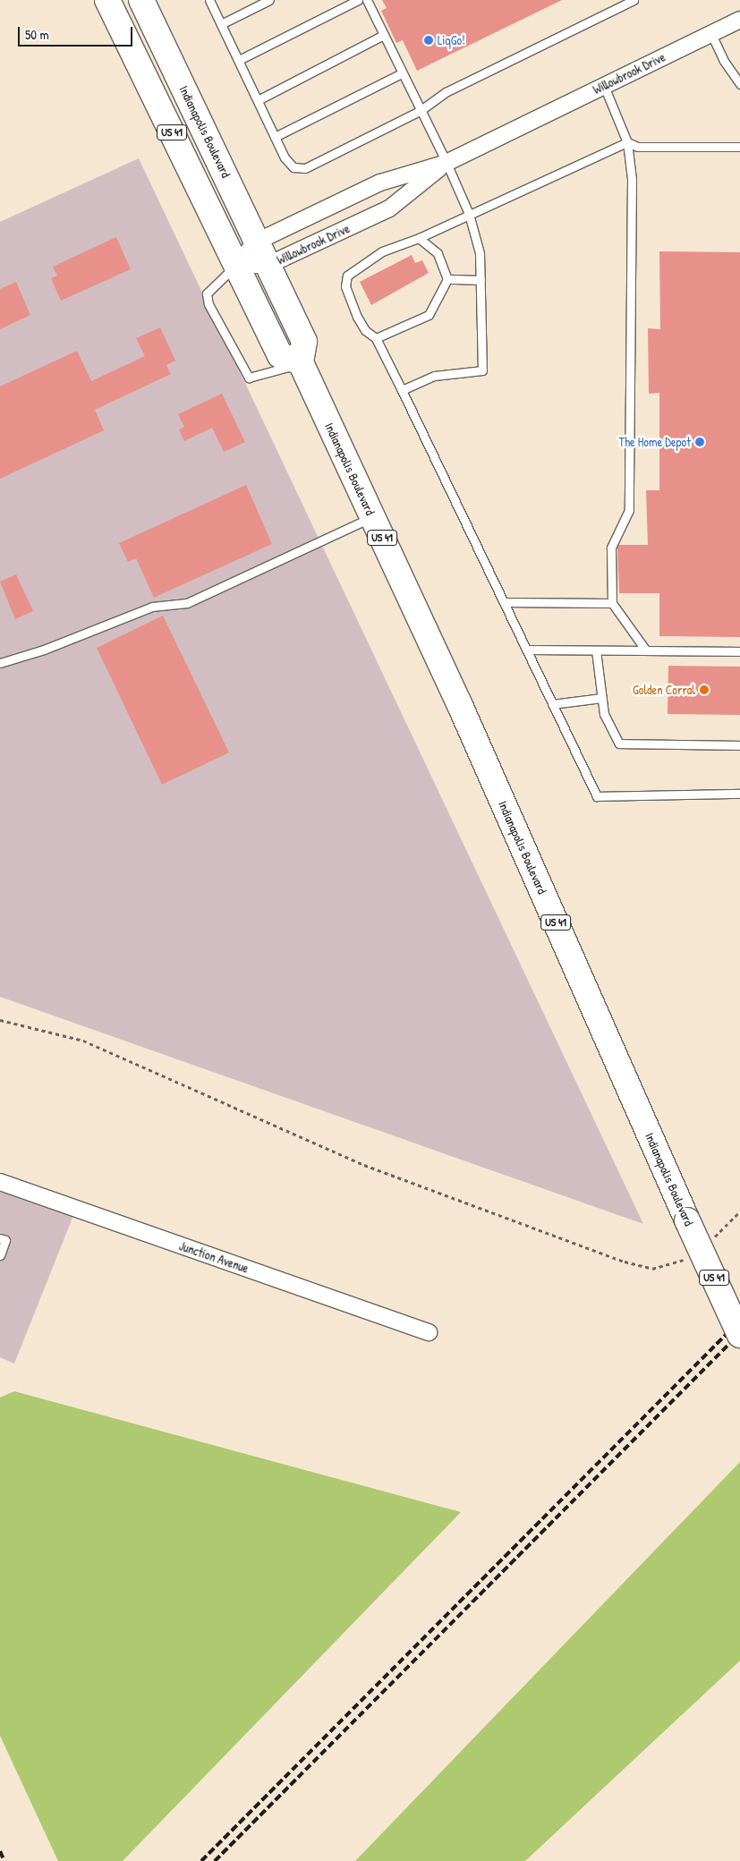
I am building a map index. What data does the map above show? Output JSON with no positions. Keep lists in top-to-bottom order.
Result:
{
  "streets": {
    "highway": ["Indianapolis Boulevard", "US 41"],
    "street": ["Willowbrook Drive", "Junction Avenue"]
  },
  "crossings": [
    ["Willowbrook Drive", "Indianapolis Boulevard"],
    ["Willowbrook Drive", "US 41"],
    ["Indianapolis Boulevard", "US 41"]
  ],
  "places": ["LiqGo!", "The Home Depot", "Golden Corral"],
  "scale_bar": "50 m"
}
